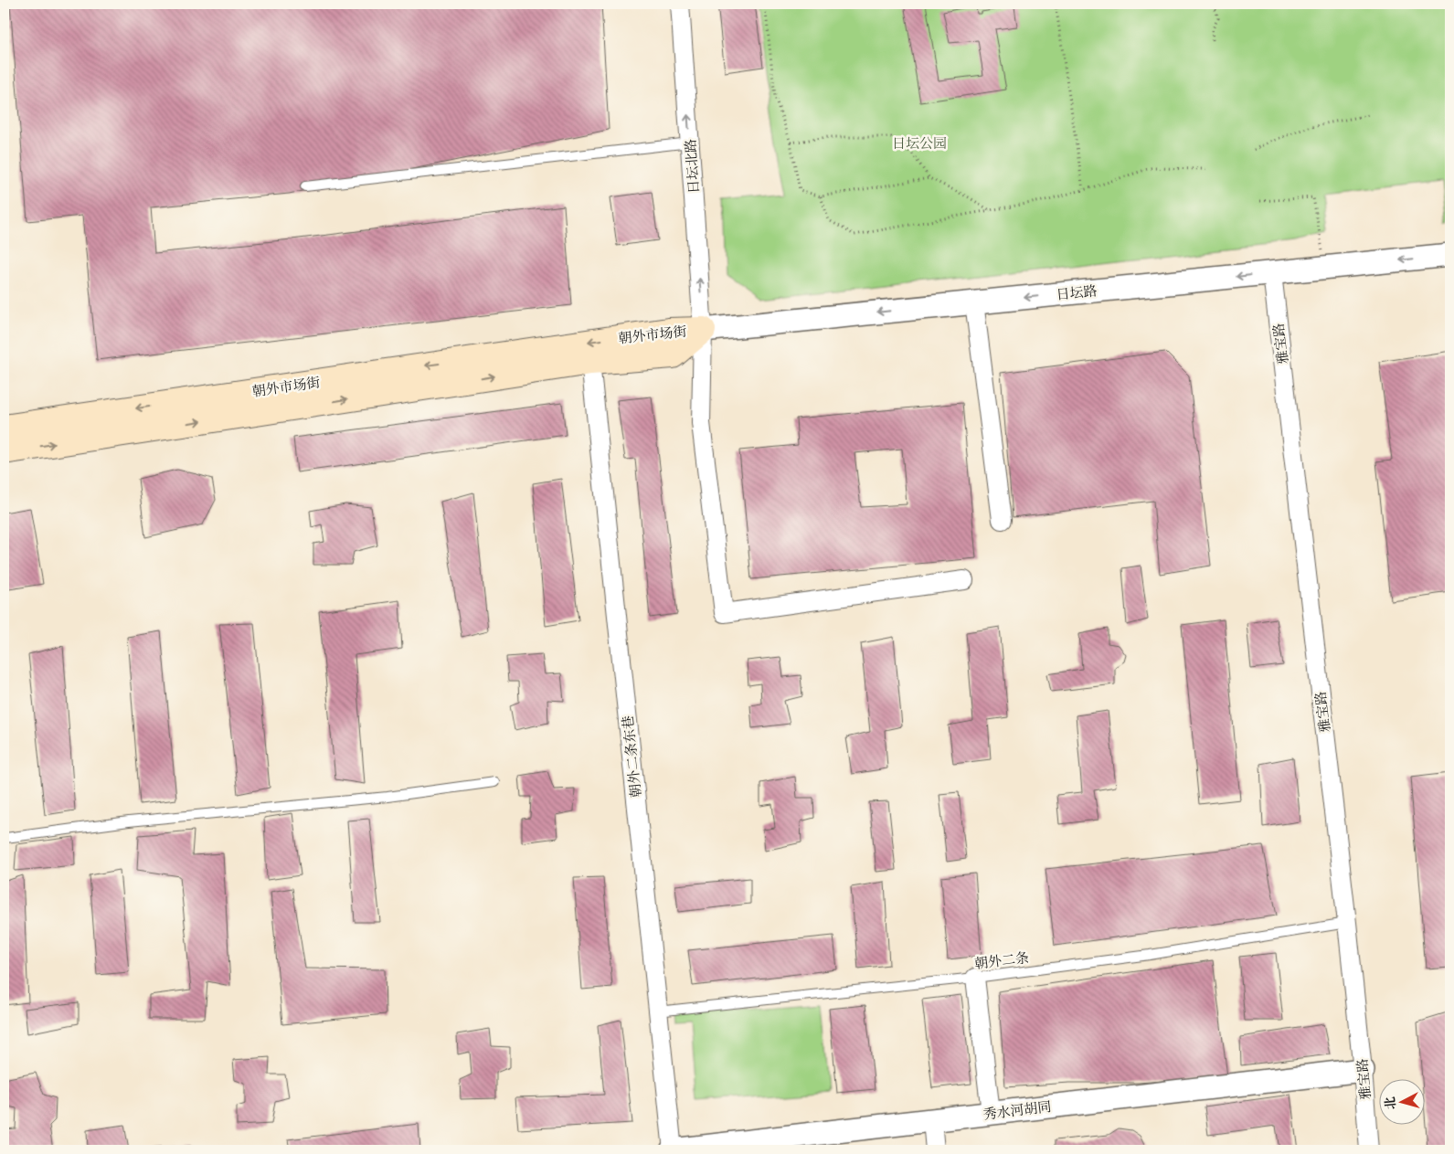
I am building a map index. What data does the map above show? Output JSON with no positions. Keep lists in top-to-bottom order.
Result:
{
  "streets": {
    "main road": ["朝外市场街"],
    "street": [
      "日坛北路",
      "日坛路",
      "雅宝路",
      "朝外二条东巷",
      "秀水河胡同"
    ],
    "lane": ["朝外二条"]
  },
  "crossings": [
    ["日坛北路", "日坛路"],
    ["日坛北路", "朝外市场街"],
    ["日坛路", "朝外市场街"],
    ["日坛路", "雅宝路"],
    ["朝外市场街", "朝外二条东巷"],
    ["雅宝路", "朝外二条"],
    ["雅宝路", "秀水河胡同"],
    ["朝外二条东巷", "朝外二条"],
    ["朝外二条东巷", "秀水河胡同"]
  ],
  "one_way": ["日坛北路", "日坛路"],
  "parks": ["日坛公园"],
  "north": "left"
}
